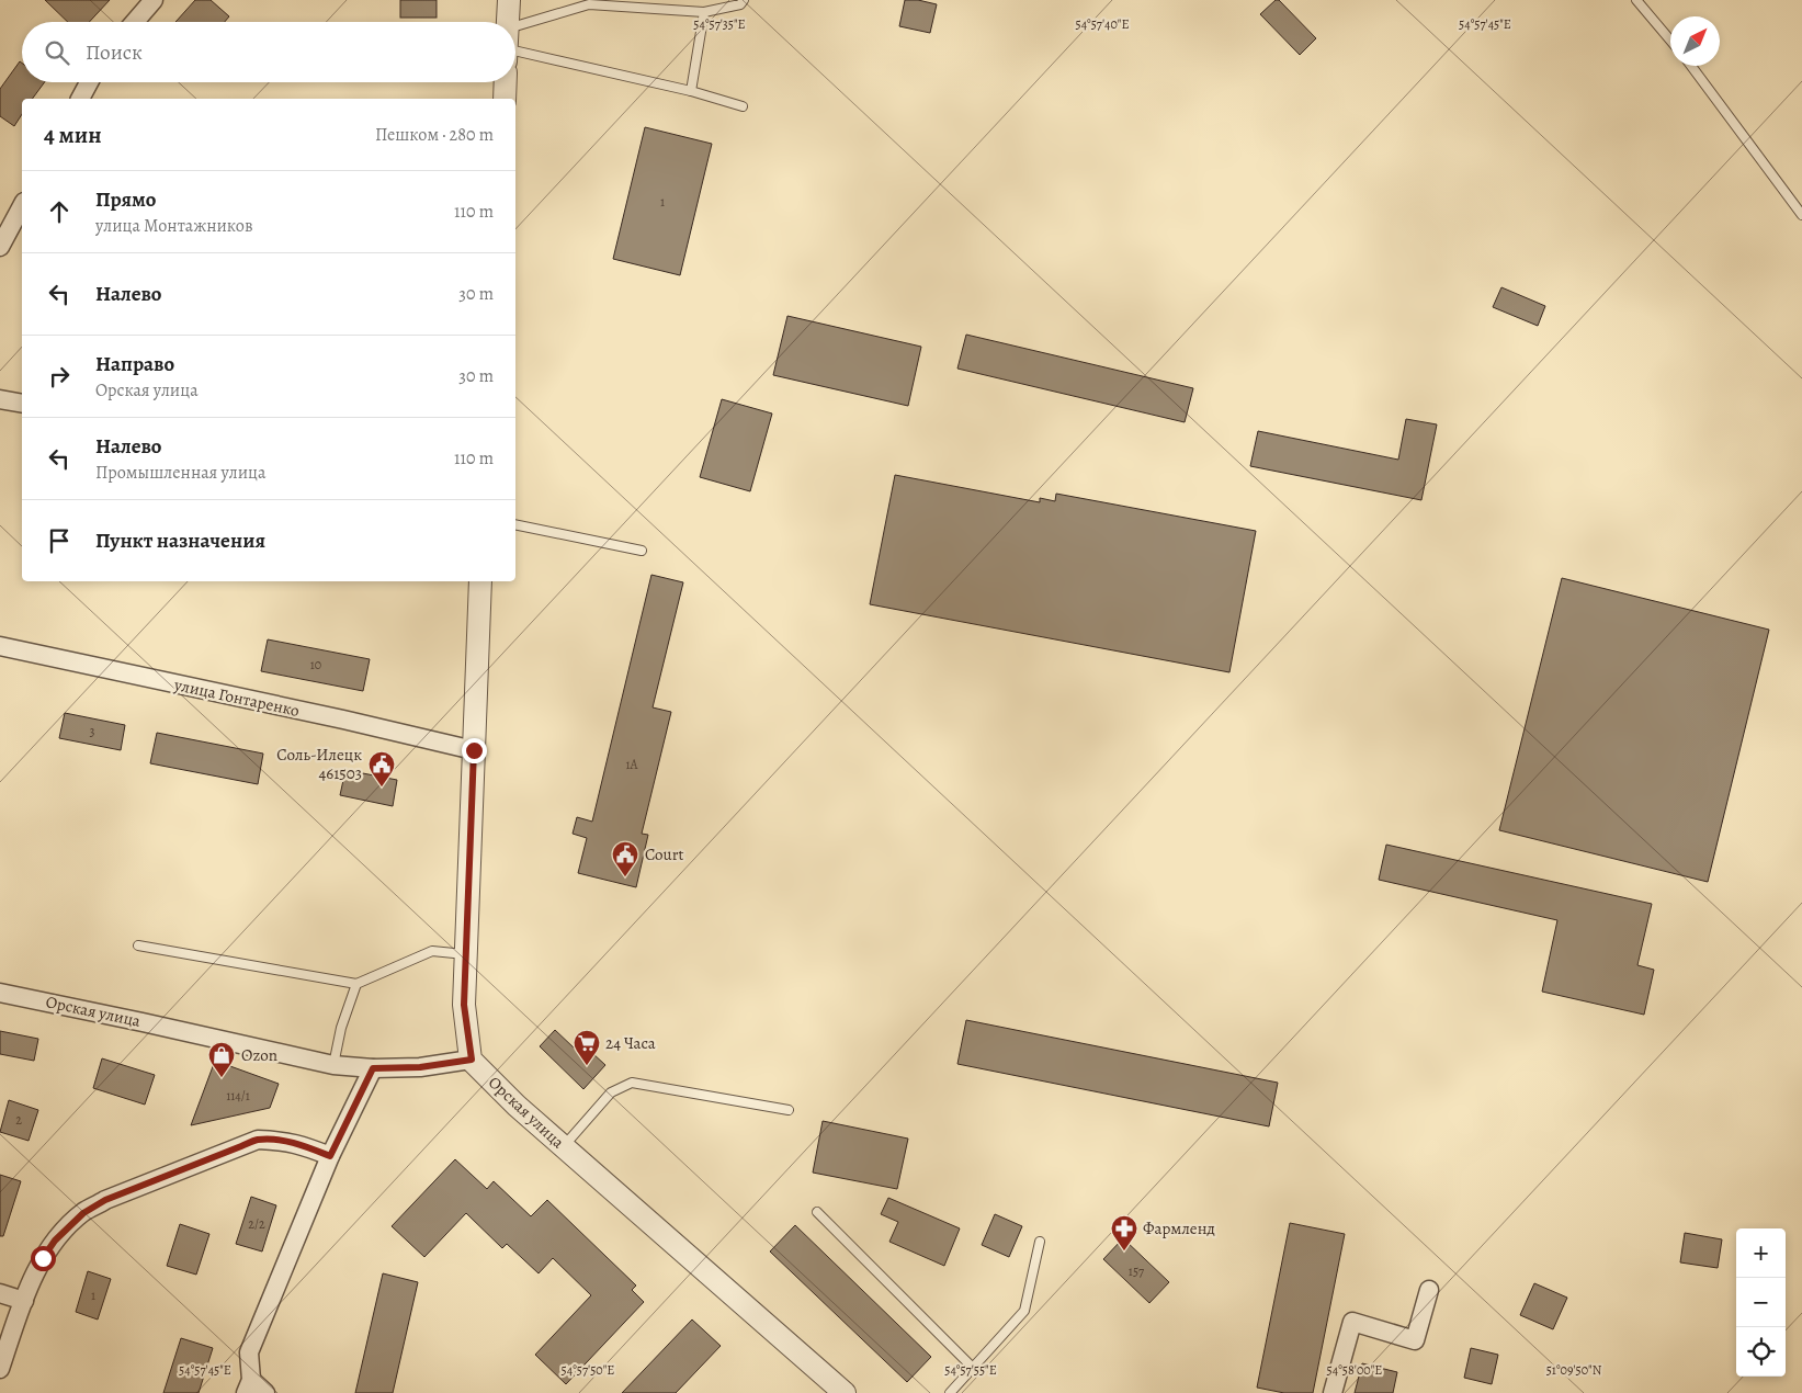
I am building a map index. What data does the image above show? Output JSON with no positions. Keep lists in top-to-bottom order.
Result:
{
  "streets": {
    "street": ["улица Гонтаренко", "Орская улица"]
  },
  "places": {
    "public building": ["Соль-Илецк 461503", "Court"],
    "supermarket": ["24 Часа"],
    "shop": ["Ozon"],
    "pharmacy": ["Фармленд"]
  },
  "house_numbers": [
    "1",
    "10",
    "3",
    "1А",
    "114/1",
    "2",
    "2/2",
    "157",
    "1"
  ],
  "north": "top right",
  "page": {
    "search": "Поиск",
    "heading": ["4 мин", "Пешком · 280 m"],
    "list": [
      ["Прямо", "улица Монтажников", "110 m"],
      ["Налево", "30 m"],
      ["Направо", "Орская улица", "30 m"],
      ["Налево", "Промышленная улица", "110 m"],
      "Пункт назначения"
    ],
    "map_buttons": ["+", "−"]
  },
  "coordinates": [
    "54°57'35\"E",
    "54°57'40\"E",
    "54°57'45\"E",
    "54°57'50\"E",
    "54°57'55\"E",
    "54°58'00\"E",
    "51°09'50\"N"
  ]
}
